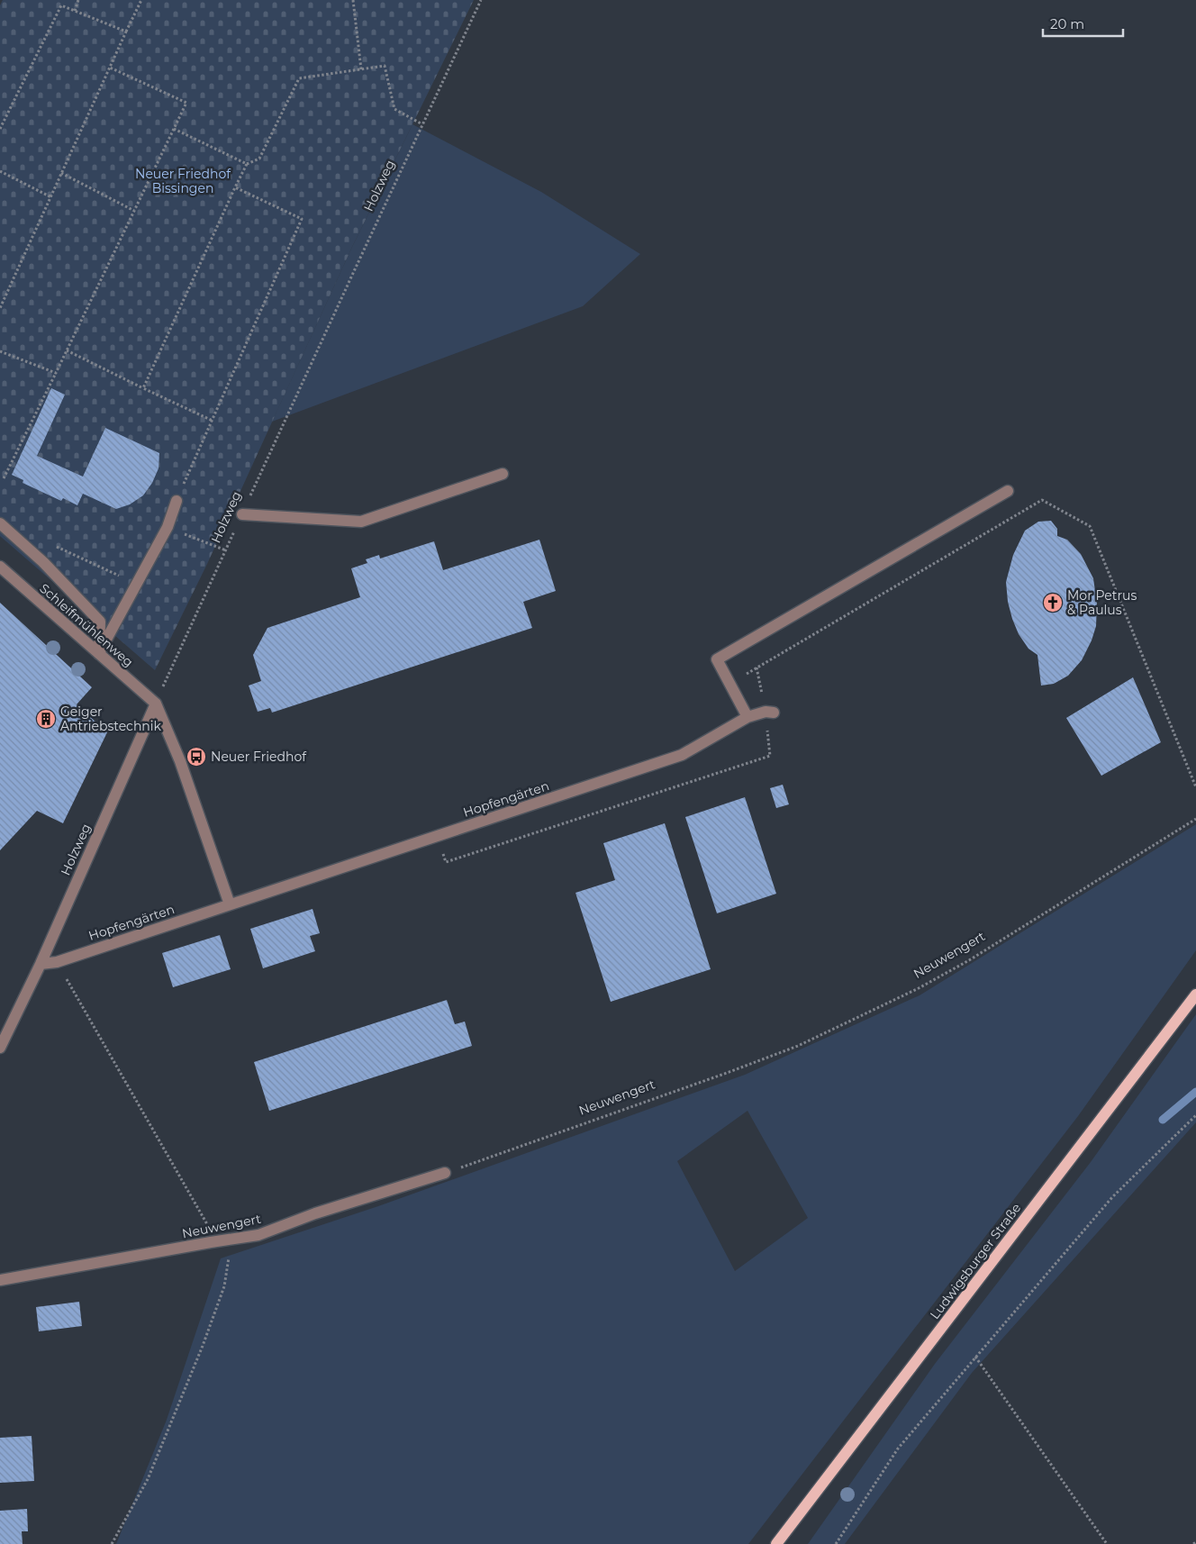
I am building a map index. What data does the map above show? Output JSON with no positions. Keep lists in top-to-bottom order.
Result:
{
  "streets": {
    "main road": ["Ludwigsburger Straße"],
    "street": [
      "Holzweg",
      "Schleifmühlenweg",
      "Hopfengärten",
      "Neuwengert"
    ]
  },
  "crossings": [
    ["Holzweg", "Schleifmühlenweg"],
    ["Holzweg", "Hopfengärten"]
  ],
  "parks": ["Neuer Friedhof Bissingen"],
  "places": {
    "church": ["Mor Petrus & Paulus"],
    "building": ["Geiger Antriebstechnik"],
    "bus stop": ["Neuer Friedhof"]
  },
  "scale_bar": "20 m"
}
